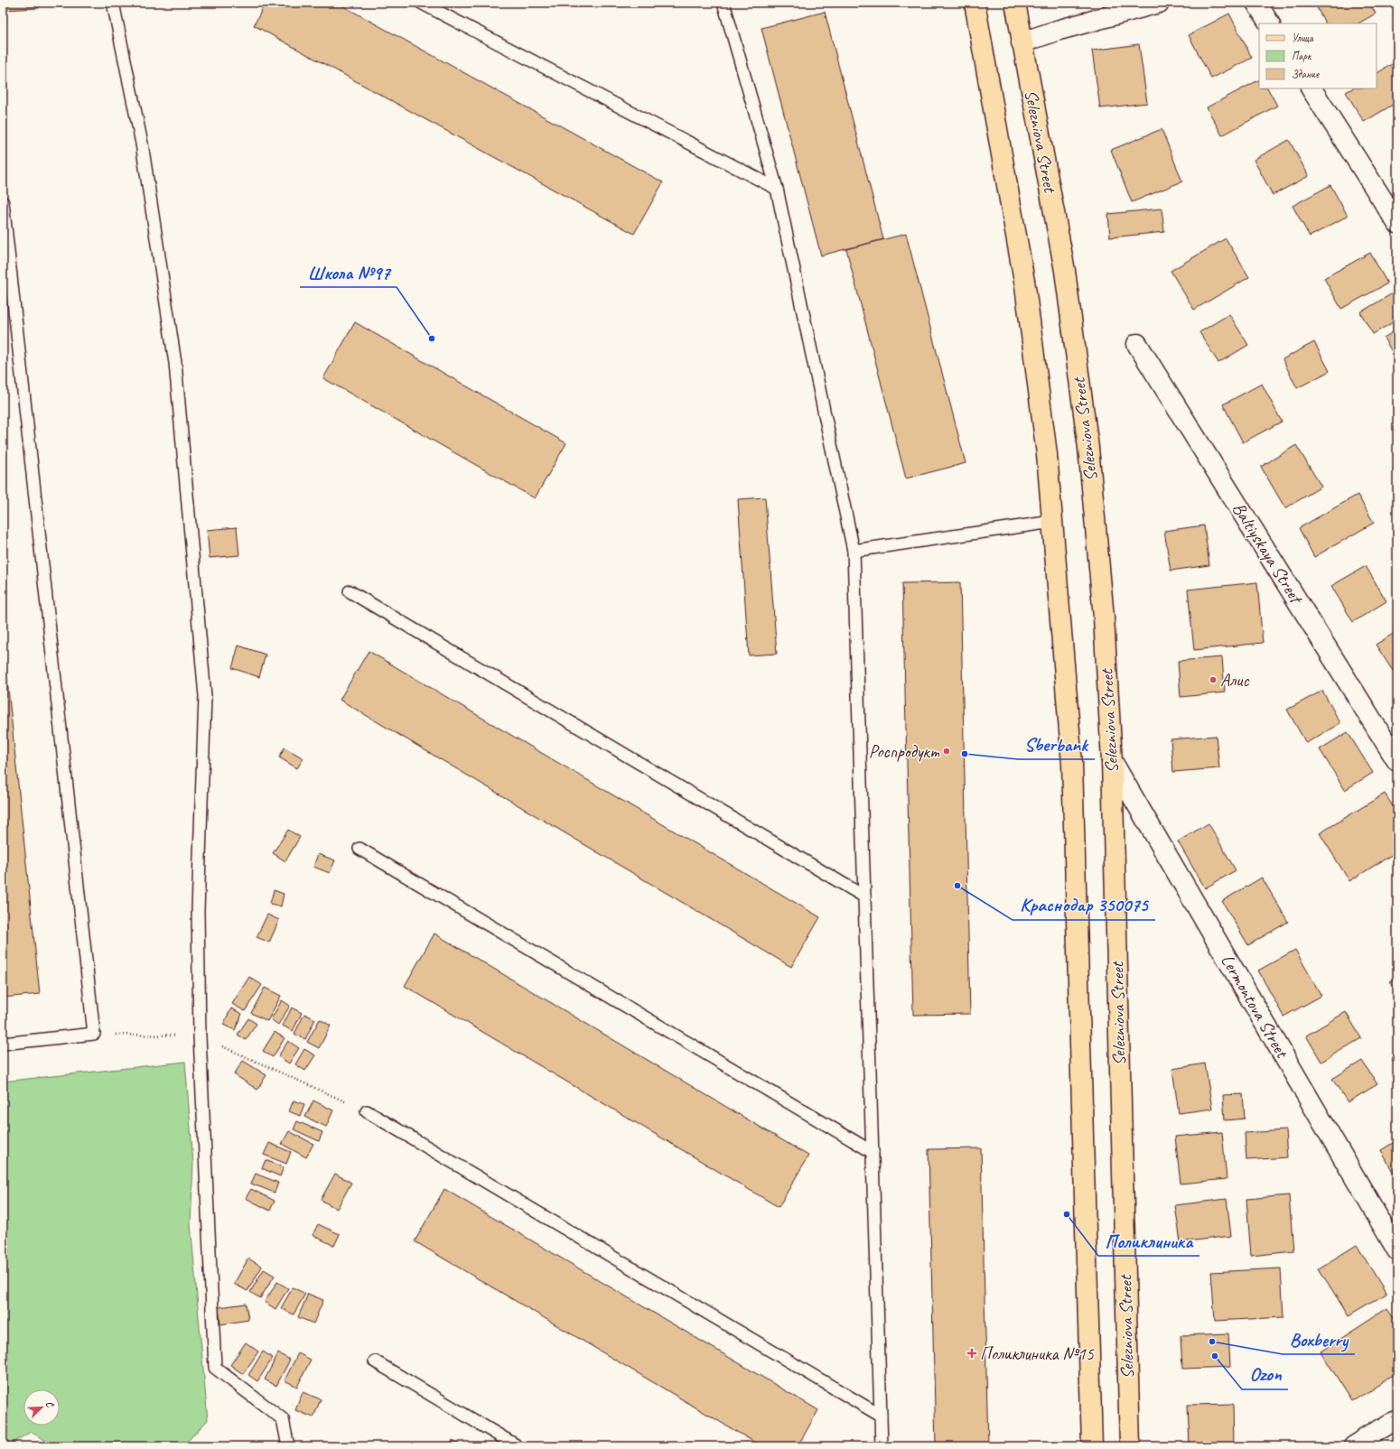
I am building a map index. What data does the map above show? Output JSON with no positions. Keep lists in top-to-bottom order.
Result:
{
  "streets": {
    "main road": ["Selezniova Street"],
    "street": ["Baltiyskaya Street", "Lermontova Street"]
  },
  "crossings": [
    ["Selezniova Street", "Lermontova Street"]
  ],
  "places": {
    "other": [
      "Школа №97",
      "Алис",
      "Роспродукт",
      "Sberbank",
      "Краснодар 350075",
      "Поликлиника",
      "Boxberry",
      "Ozon"
    ],
    "health": ["Поликлиника №15"]
  },
  "legend": ["Улица", "Парк", "Здание"],
  "north": "top right"
}
